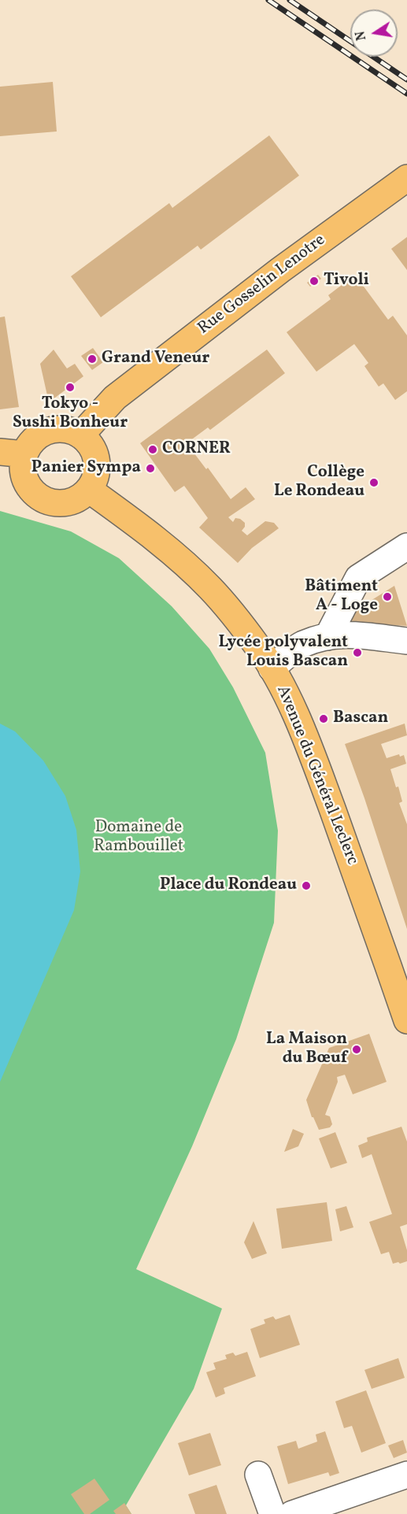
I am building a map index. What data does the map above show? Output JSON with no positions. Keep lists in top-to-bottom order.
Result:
{
  "streets": {
    "main road": ["Rue Gosselin Lenotre", "Avenue du Général Leclerc"]
  },
  "crossings": [
    ["Rue Gosselin Lenotre", "Avenue du Général Leclerc"]
  ],
  "parks": ["Domaine de Rambouillet"],
  "places": [
    "Tivoli",
    "Grand Veneur",
    "Tokyo - Sushi Bonheur",
    "CORNER",
    "Panier Sympa",
    "Collège Le Rondeau",
    "Bâtiment A - Loge",
    "Lycée polyvalent Louis Bascan",
    "Bascan",
    "Place du Rondeau",
    "La Maison du Bœuf"
  ],
  "north": "left"
}
